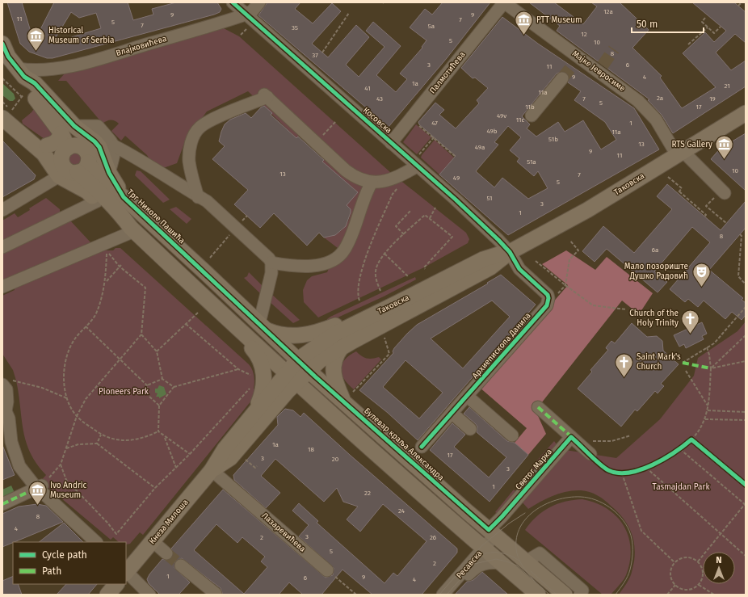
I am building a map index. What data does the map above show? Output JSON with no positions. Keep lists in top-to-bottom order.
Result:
{
  "streets": {
    "main road": [
      "Таковска",
      "Трг Николе Пашића",
      "Булевар краља Александра",
      "Кнеза Милоша"
    ],
    "street": [
      "Влајковићева",
      "Мајке Јевросиме",
      "Палмотићева",
      "Косовска",
      "Архиепископа Данила",
      "Светог Марка",
      "Лазаревићева",
      "Ресавска"
    ]
  },
  "crossings": [
    ["Влајковићева", "Косовска"],
    ["Влајковићева", "Трг Николе Пашића"],
    ["Мајке Јевросиме", "Палмотићева"],
    ["Мајке Јевросиме", "Таковска"],
    ["Палмотићева", "Косовска"],
    ["Косовска", "Таковска"],
    ["Косовска", "Архиепископа Данила"],
    ["Таковска", "Трг Николе Пашића"],
    ["Таковска", "Архиепископа Данила"],
    ["Таковска", "Булевар краља Александра"],
    ["Таковска", "Кнеза Милоша"],
    ["Трг Николе Пашића", "Булевар краља Александра"],
    ["Трг Николе Пашића", "Кнеза Милоша"],
    ["Булевар краља Александра", "Светог Марка"],
    ["Булевар краља Александра", "Ресавска"],
    ["Светог Марка", "Ресавска"],
    ["Кнеза Милоша", "Лазаревићева"]
  ],
  "parks": ["Pioneers Park", "Tasmajdan Park"],
  "places": {
    "museum": [
      "PTT Museum",
      "Historical Museum of Serbia",
      "RTS Gallery",
      "Ivo Andric Museum"
    ],
    "theatre": ["Мало позориште Душко Радовић"],
    "church": ["Church of the Holy Trinity", "Saint Mark's Church"]
  },
  "house_numbers": [
    "12a",
    "9",
    "9",
    "11",
    "7",
    "5",
    "7",
    "5a",
    "35",
    "12",
    "5",
    "10",
    "8",
    "37",
    "3",
    "6",
    "11",
    "9",
    "4",
    "1a",
    "21",
    "41",
    "11a",
    "2a",
    "43",
    "7",
    "19",
    "5",
    "11b",
    "17",
    "49v",
    "11c",
    "47",
    "1",
    "49b",
    "11a",
    "51b",
    "13",
    "49a",
    "9",
    "11",
    "51a",
    "10",
    "13",
    "7",
    "49",
    "5",
    "51",
    "3",
    "1",
    "8",
    "6a",
    "1a",
    "18",
    "17",
    "3",
    "20",
    "3",
    "1",
    "22",
    "24",
    "8",
    "4",
    "3",
    "2",
    "26",
    "5",
    "2",
    "1",
    "9",
    "6",
    "4"
  ],
  "legend": ["Cycle path", "Path"],
  "scale_bar": "50 m",
  "north": "top"
}
